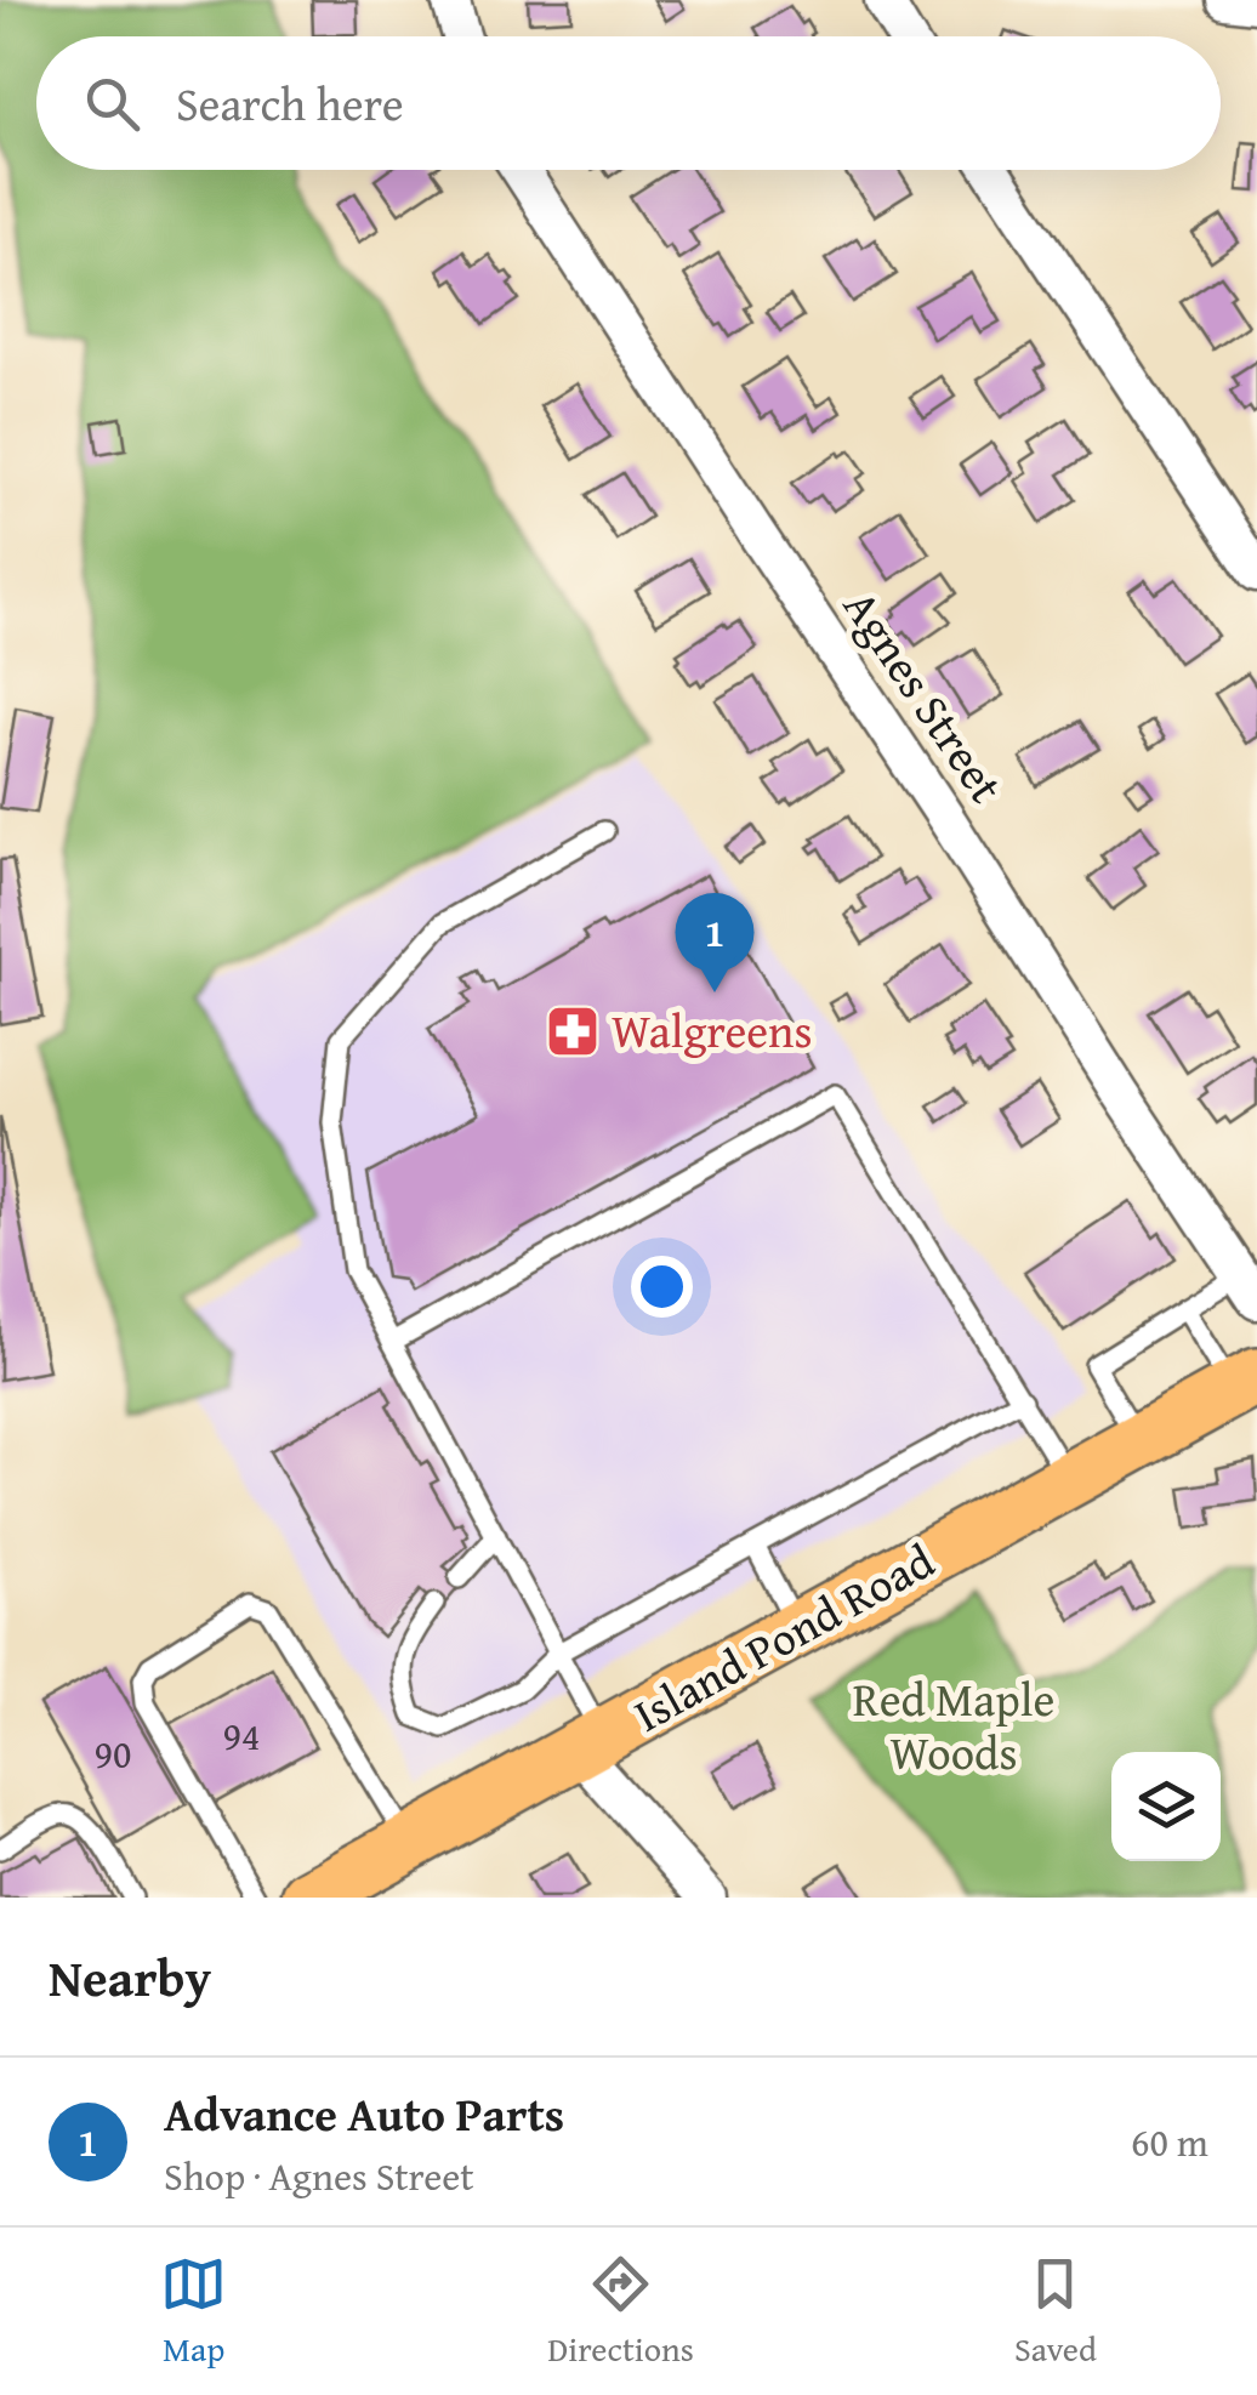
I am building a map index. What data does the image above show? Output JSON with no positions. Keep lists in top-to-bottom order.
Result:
{
  "streets": {
    "main road": ["Island Pond Road"],
    "street": ["Agnes Street"]
  },
  "parks": ["Red Maple Woods"],
  "places": {
    "pharmacy": ["Walgreens"]
  },
  "house_numbers": ["94", "90"],
  "page": {
    "search": "Search here",
    "pins": "1",
    "heading": "Nearby",
    "list": [
      {
        "mark": "1",
        "name": "Advance Auto Parts",
        "note": "Shop · Agnes Street",
        "value": "60 m"
      }
    ],
    "nav": ["Map", "Directions", "Saved"]
  }
}
